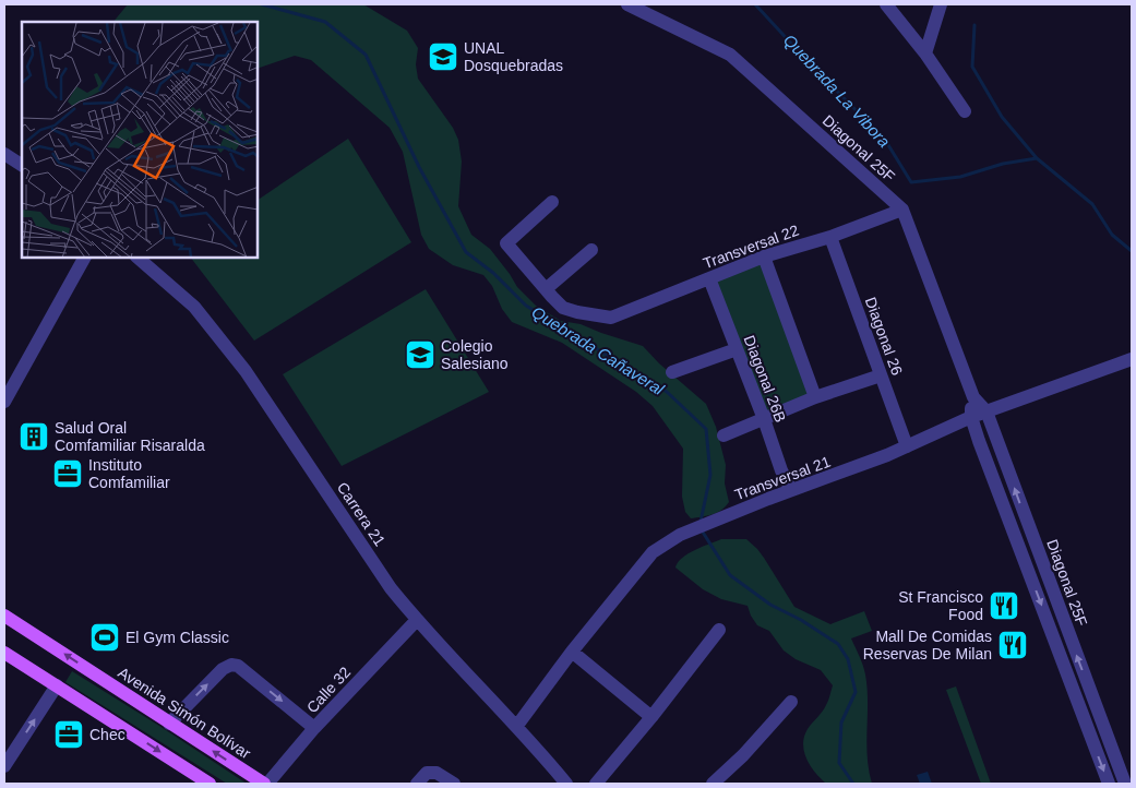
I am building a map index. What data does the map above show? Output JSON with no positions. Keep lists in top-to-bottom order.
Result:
{
  "streets": {
    "main road": ["Avenida Simón Bolívar"],
    "street": [
      "Diagonal 25F",
      "Transversal 22",
      "Diagonal 26",
      "Diagonal 26B",
      "Transversal 21",
      "Carrera 21",
      "Calle 32"
    ]
  },
  "crossings": [
    ["Diagonal 25F", "Transversal 22"],
    ["Diagonal 25F", "Transversal 21"],
    ["Transversal 22", "Diagonal 26"],
    ["Transversal 22", "Diagonal 26B"],
    ["Diagonal 26", "Transversal 21"],
    ["Diagonal 26B", "Transversal 21"],
    ["Transversal 21", "Carrera 21"],
    ["Carrera 21", "Calle 32"],
    ["Calle 32", "Avenida Simón Bolívar"]
  ],
  "water": ["Quebrada La Vibora", "Quebrada Cañaveral"],
  "places": {
    "school or university": ["UNAL Dosquebradas", "Colegio Salesiano"],
    "building": ["Salud Oral Comfamiliar Risaralda"],
    "office": ["Instituto Comfamiliar", "Chec"],
    "restaurant": ["St Francisco Food", "Mall De Comidas Reservas De Milan"],
    "sports": ["El Gym Classic"]
  }
}
